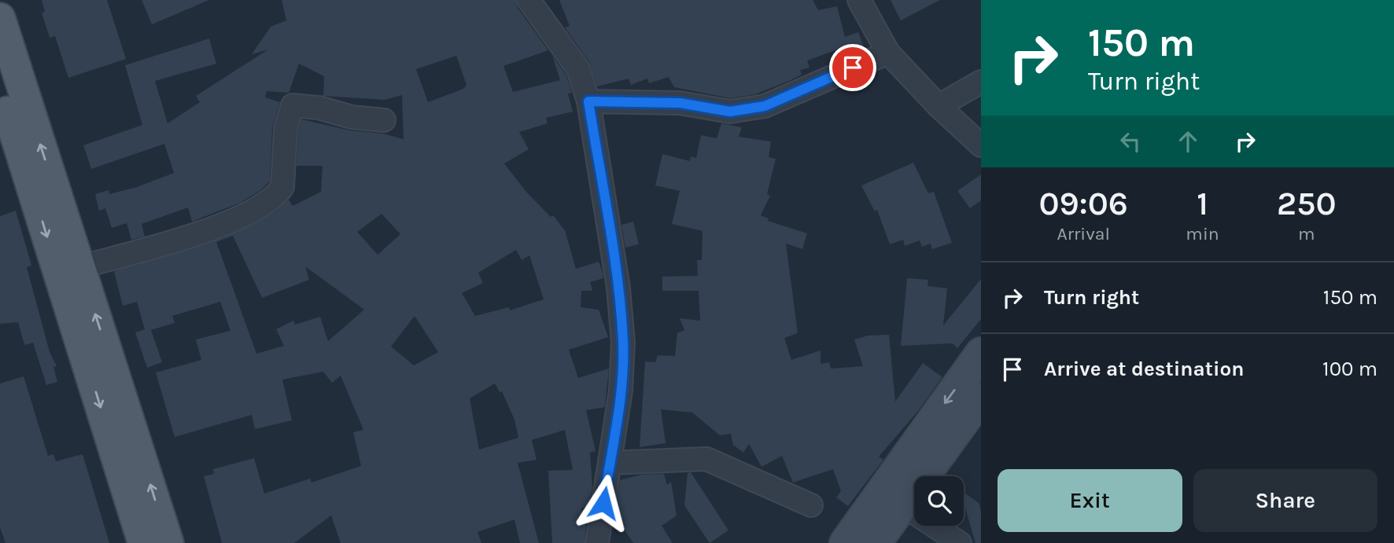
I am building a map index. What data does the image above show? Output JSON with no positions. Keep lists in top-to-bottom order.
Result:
{
  "page": {
    "turn": ["150 m", "Turn right"],
    "eta": [
      "09:06",
      "Arrival",
      "1",
      "min",
      "250",
      "m"
    ],
    "list": [
      {
        "name": "Turn right",
        "value": "150 m"
      },
      {
        "name": "Arrive at destination",
        "value": "100 m"
      }
    ],
    "buttons": ["Exit", "Share"]
  }
}
